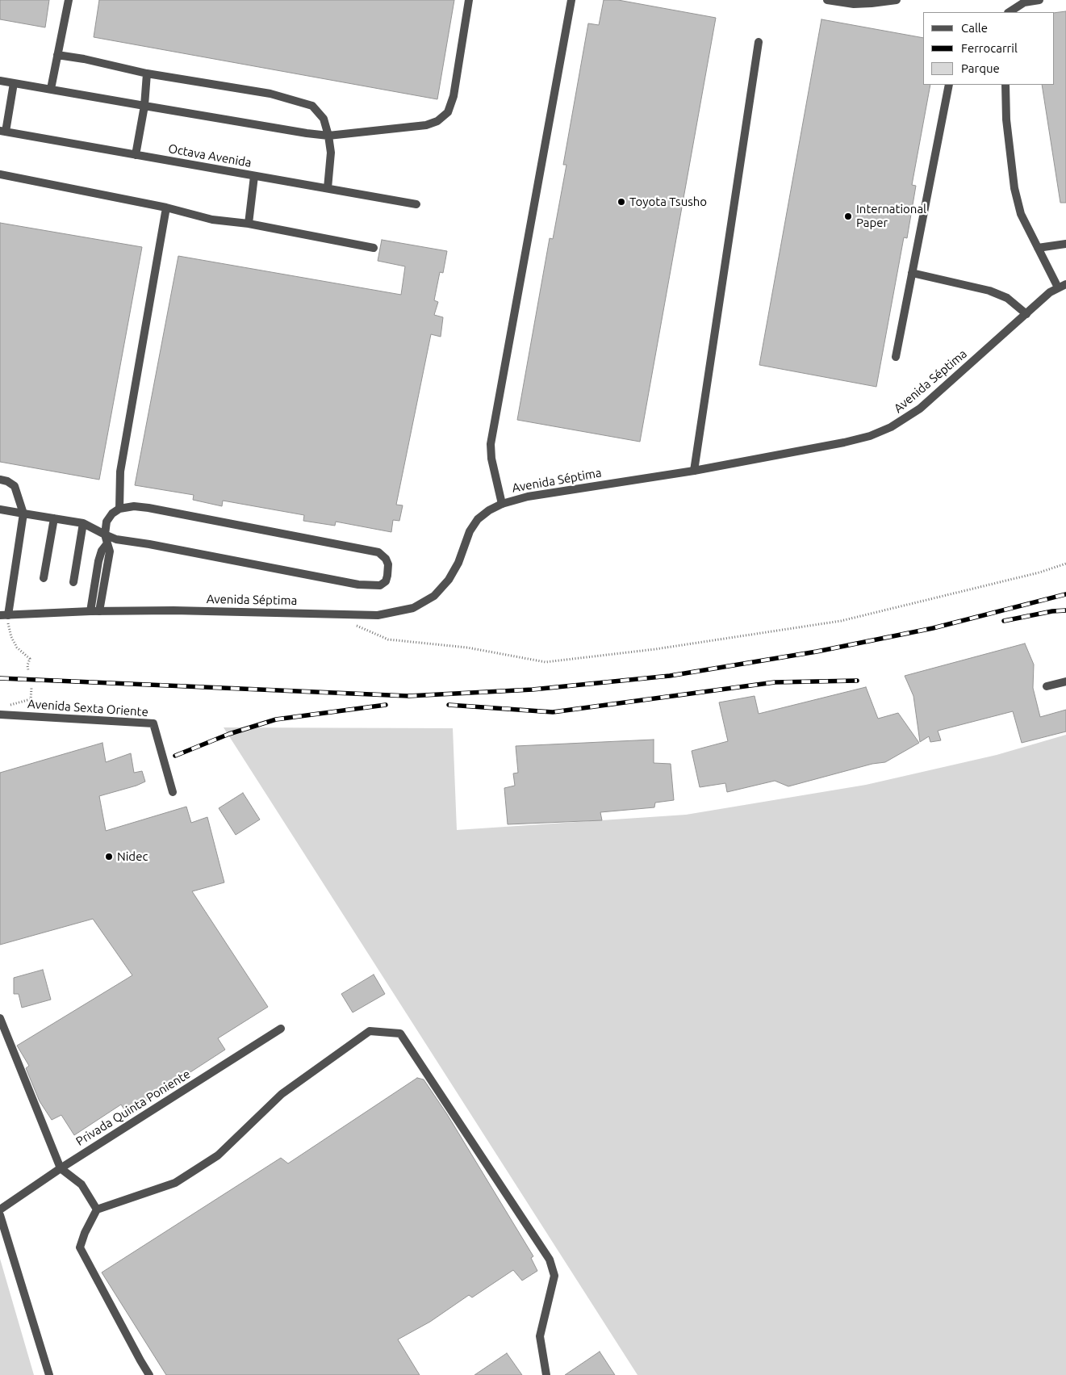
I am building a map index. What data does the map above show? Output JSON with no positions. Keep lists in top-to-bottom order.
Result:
{
  "streets": {
    "street": [
      "Octava Avenida",
      "Avenida Séptima",
      "Avenida Sexta Oriente",
      "Privada Quinta Poniente"
    ]
  },
  "places": ["Toyota Tsusho", "International Paper", "Nidec"],
  "legend": ["Calle", "Ferrocarril", "Parque"]
}
